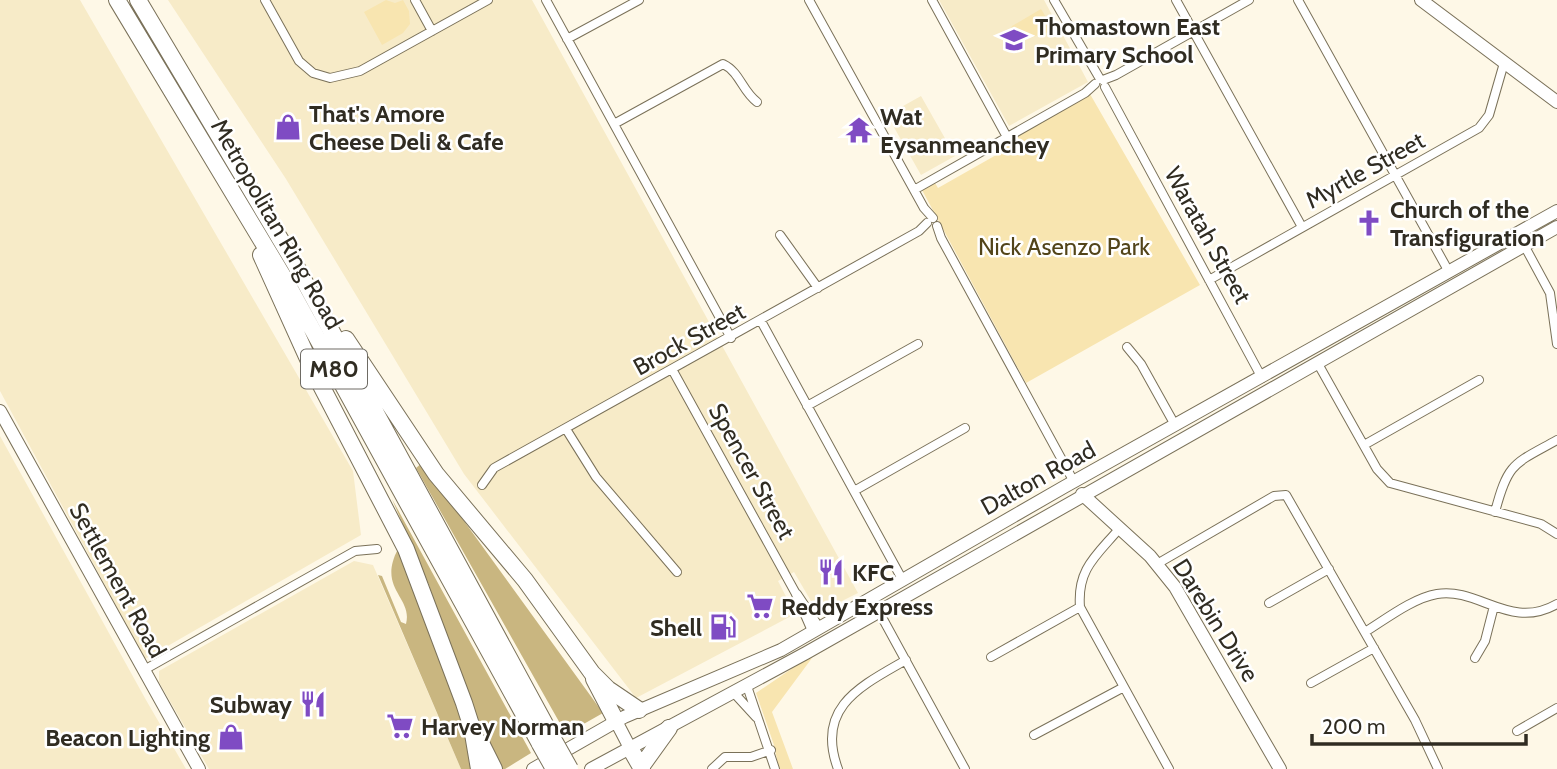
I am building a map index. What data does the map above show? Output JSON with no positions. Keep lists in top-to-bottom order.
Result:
{
  "streets": {
    "highway": ["Metropolitan Ring Road", "M80"],
    "main road": [
      "Spencer Street",
      "Dalton Road",
      "Settlement Road",
      "Darebin Drive"
    ],
    "street": ["Myrtle Street", "Waratah Street", "Brock Street"]
  },
  "crossings": [
    ["Myrtle Street", "Waratah Street"],
    ["Waratah Street", "Dalton Road"],
    ["Brock Street", "Spencer Street"],
    ["Spencer Street", "Dalton Road"],
    ["Dalton Road", "Darebin Drive"]
  ],
  "parks": ["Nick Asenzo Park"],
  "places": {
    "school or university": ["Thomastown East Primary School"],
    "shop": ["That's Amore Cheese Deli & Cafe", "Beacon Lighting"],
    "temple": ["Wat Eysanmeanchey"],
    "church": ["Church of the Transfiguration"],
    "restaurant": ["KFC", "Subway"],
    "supermarket": ["Reddy Express", "Harvey Norman"],
    "fuel station": ["Shell"]
  },
  "scale_bar": "200 m"
}
